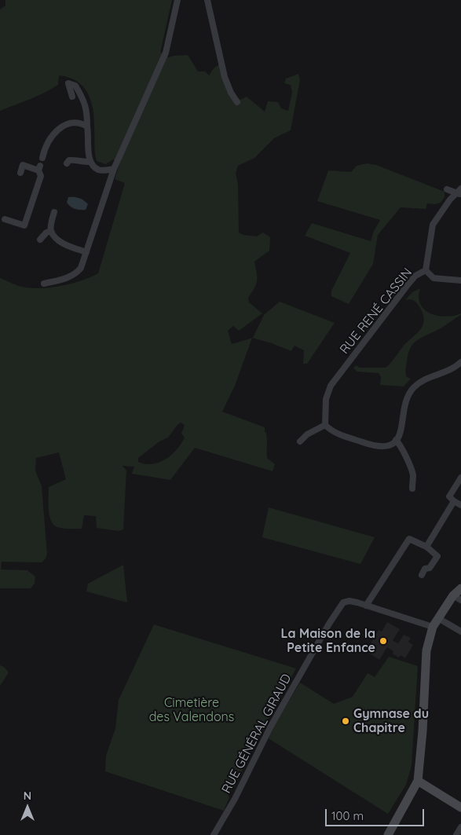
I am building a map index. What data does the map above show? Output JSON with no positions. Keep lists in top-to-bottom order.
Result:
{
  "streets": {
    "street": ["RUE RENÉ CASSIN", "RUE GÉNÉRAL GIRAUD"]
  },
  "parks": ["Cimetière des Valendons"],
  "places": ["La Maison de la Petite Enfance", "Gymnase du Chapitre"],
  "scale_bar": "100 m",
  "north": "top"
}
